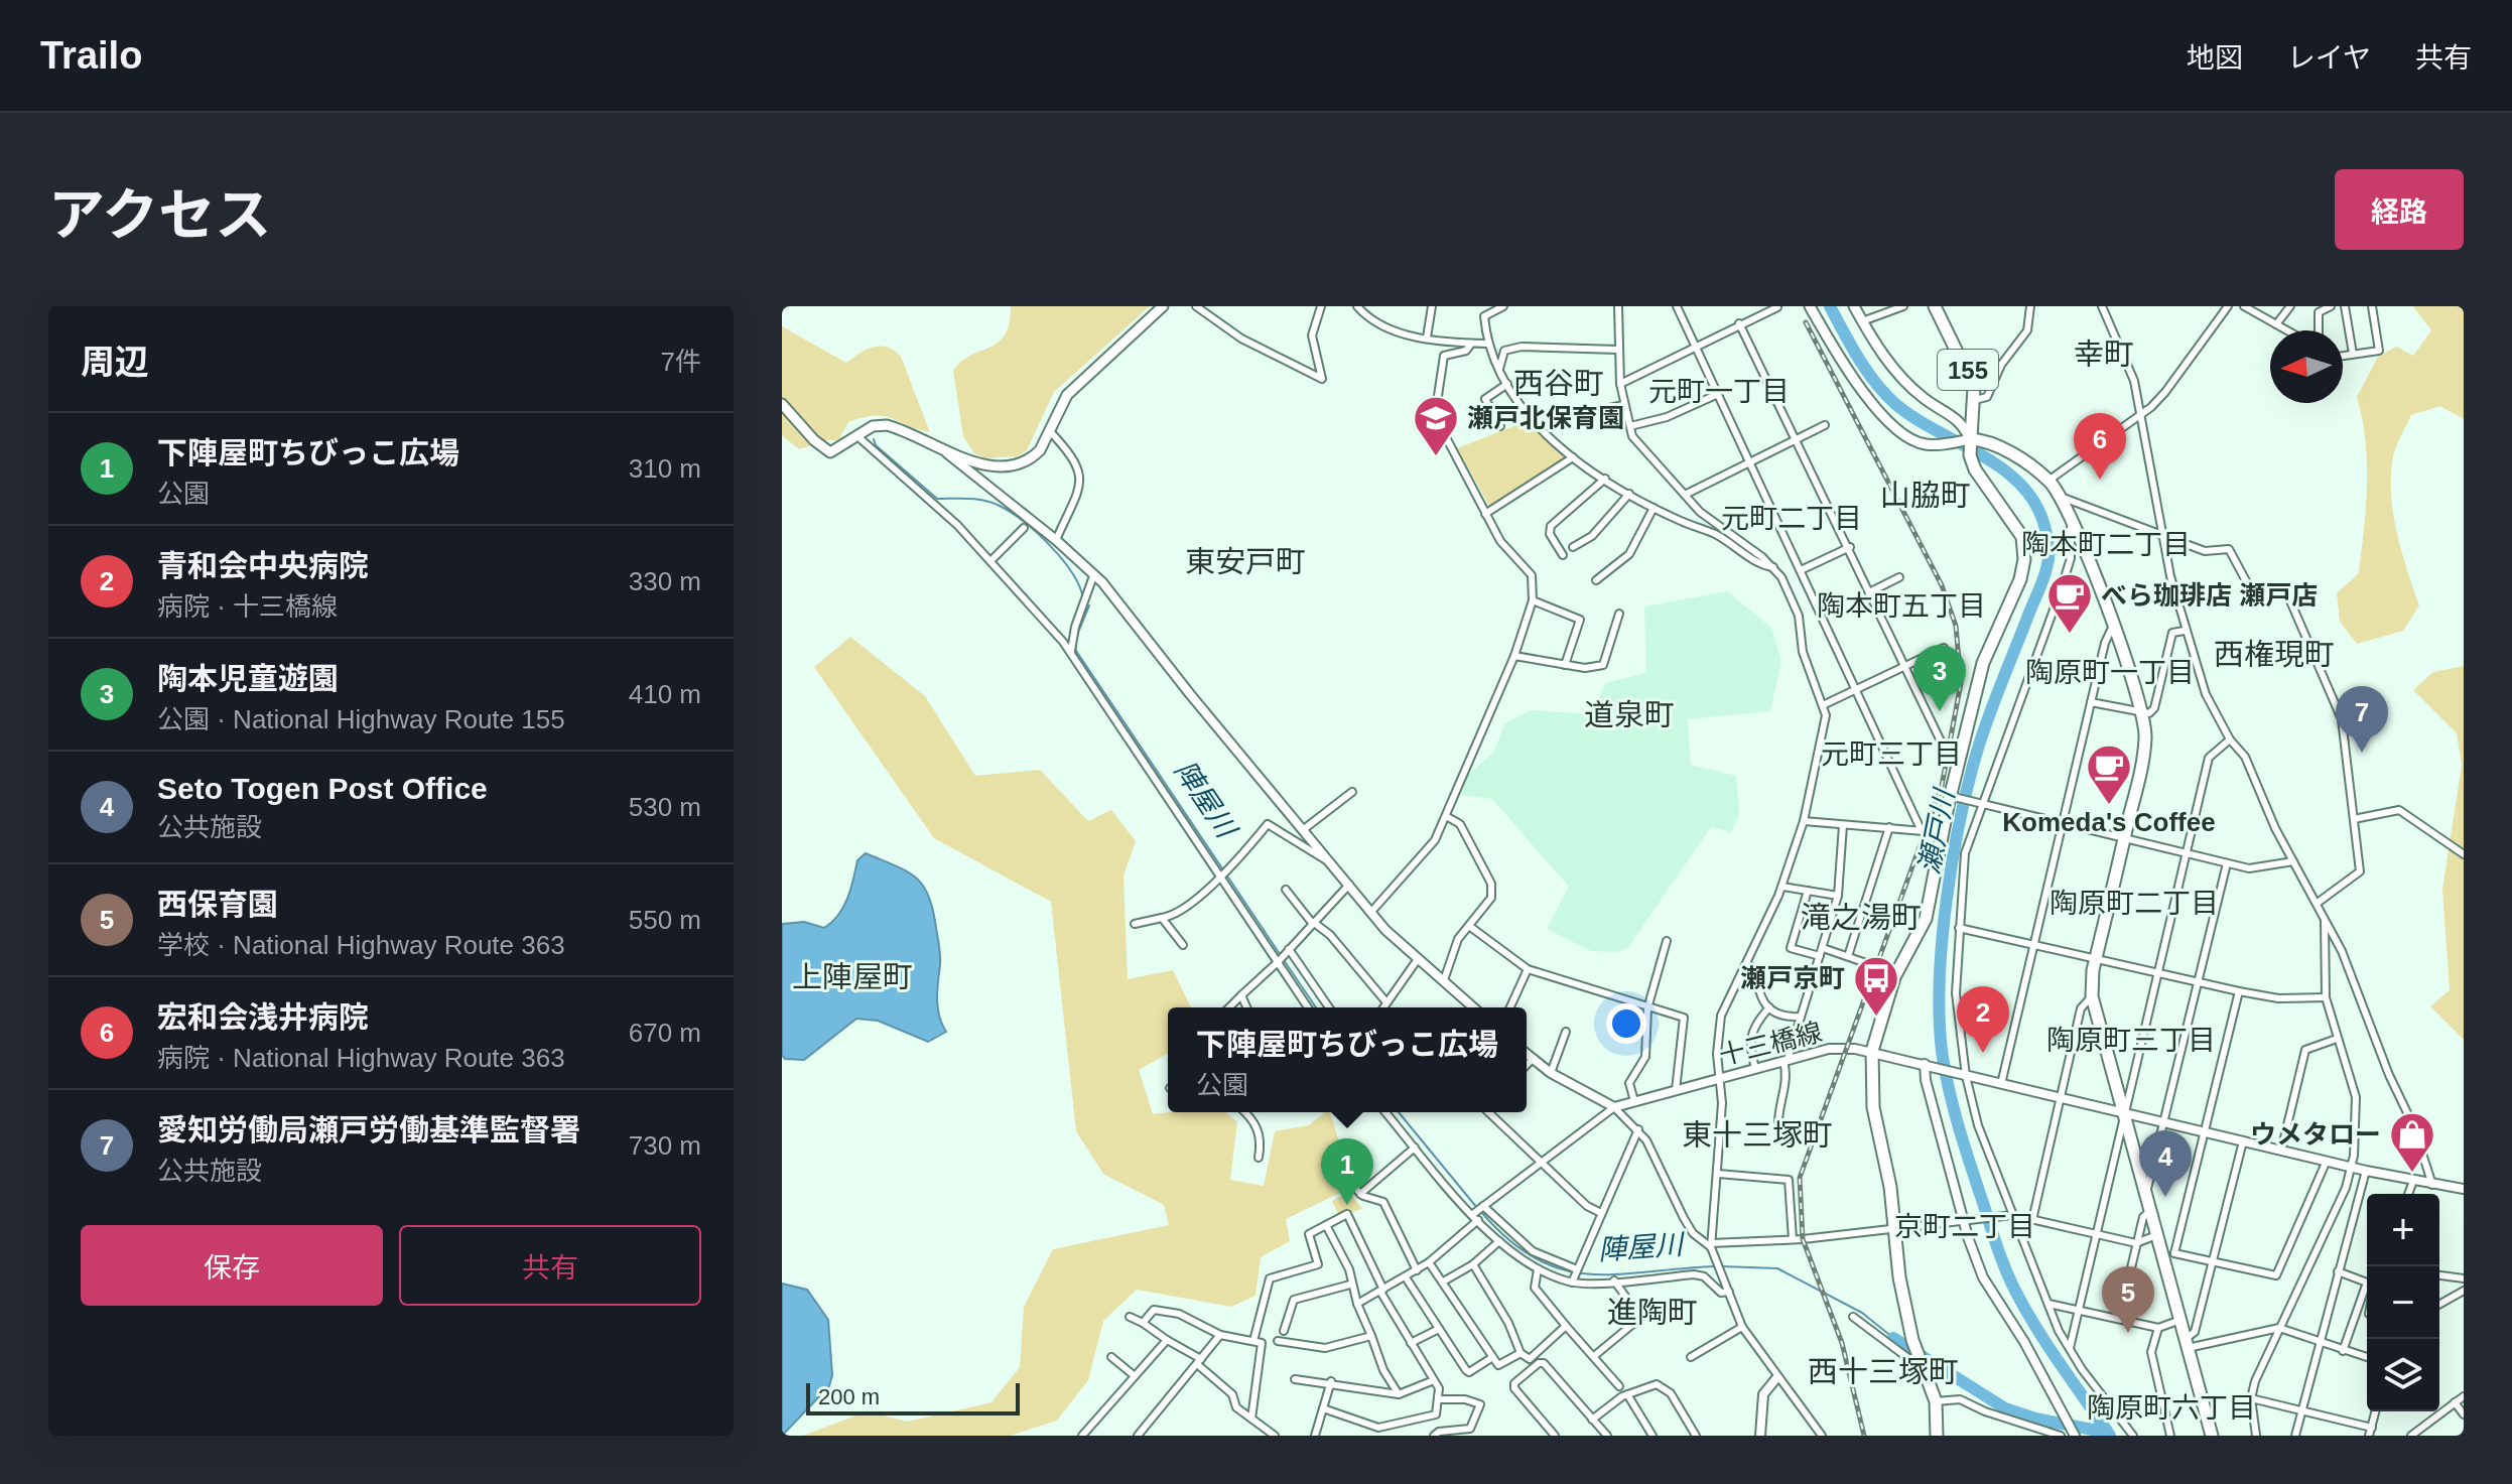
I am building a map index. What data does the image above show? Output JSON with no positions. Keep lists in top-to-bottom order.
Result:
{
  "streets": {
    "highway": ["155"],
    "street": ["十三橋線"]
  },
  "crossings": [
    ["155", "十三橋線"]
  ],
  "districts": [
    "幸町",
    "西谷町",
    "元町一丁目",
    "山脇町",
    "元町二丁目",
    "陶本町二丁目",
    "東安戸町",
    "陶本町五丁目",
    "西権現町",
    "陶原町一丁目",
    "道泉町",
    "元町三丁目",
    "陶原町二丁目",
    "滝之湯町",
    "上陣屋町",
    "陶原町三丁目",
    "東十三塚町",
    "京町二丁目",
    "進陶町",
    "西十三塚町",
    "陶原町六丁目"
  ],
  "water": ["陣屋川", "瀬戸川"],
  "places": {
    "school or university": ["瀬戸北保育園"],
    "cafe": ["べら珈琲店 瀬戸店", "Komeda's Coffee"],
    "bus stop": ["瀬戸京町"],
    "shop": ["ウメタロー"]
  },
  "scale_bar": "200 m",
  "north": "left",
  "page": {
    "header": "Trailo",
    "nav": ["地図", "レイヤ", "共有"],
    "title": "アクセス",
    "buttons": [
      "経路",
      ["保存", "共有"]
    ],
    "heading": ["周辺", "7件"],
    "list": [
      {
        "mark": "1",
        "name": "下陣屋町ちびっこ広場",
        "note": "公園",
        "value": "310 m"
      },
      {
        "mark": "2",
        "name": "青和会中央病院",
        "note": "病院 · 十三橋線",
        "value": "330 m"
      },
      {
        "mark": "3",
        "name": "陶本児童遊園",
        "note": "公園 · National Highway Route 155",
        "value": "410 m"
      },
      {
        "mark": "4",
        "name": "Seto Togen Post Office",
        "note": "公共施設",
        "value": "530 m"
      },
      {
        "mark": "5",
        "name": "西保育園",
        "note": "学校 · National Highway Route 363",
        "value": "550 m"
      },
      {
        "mark": "6",
        "name": "宏和会浅井病院",
        "note": "病院 · National Highway Route 363",
        "value": "670 m"
      },
      {
        "mark": "7",
        "name": "愛知労働局瀬戸労働基準監督署",
        "note": "公共施設",
        "value": "730 m"
      }
    ],
    "pins": [
      "6",
      "3",
      "7",
      "2",
      "4",
      "1",
      "5"
    ],
    "popup": ["下陣屋町ちびっこ広場", "公園"],
    "map_buttons": ["+", "−"],
    "scale": "200 m"
  }
}
